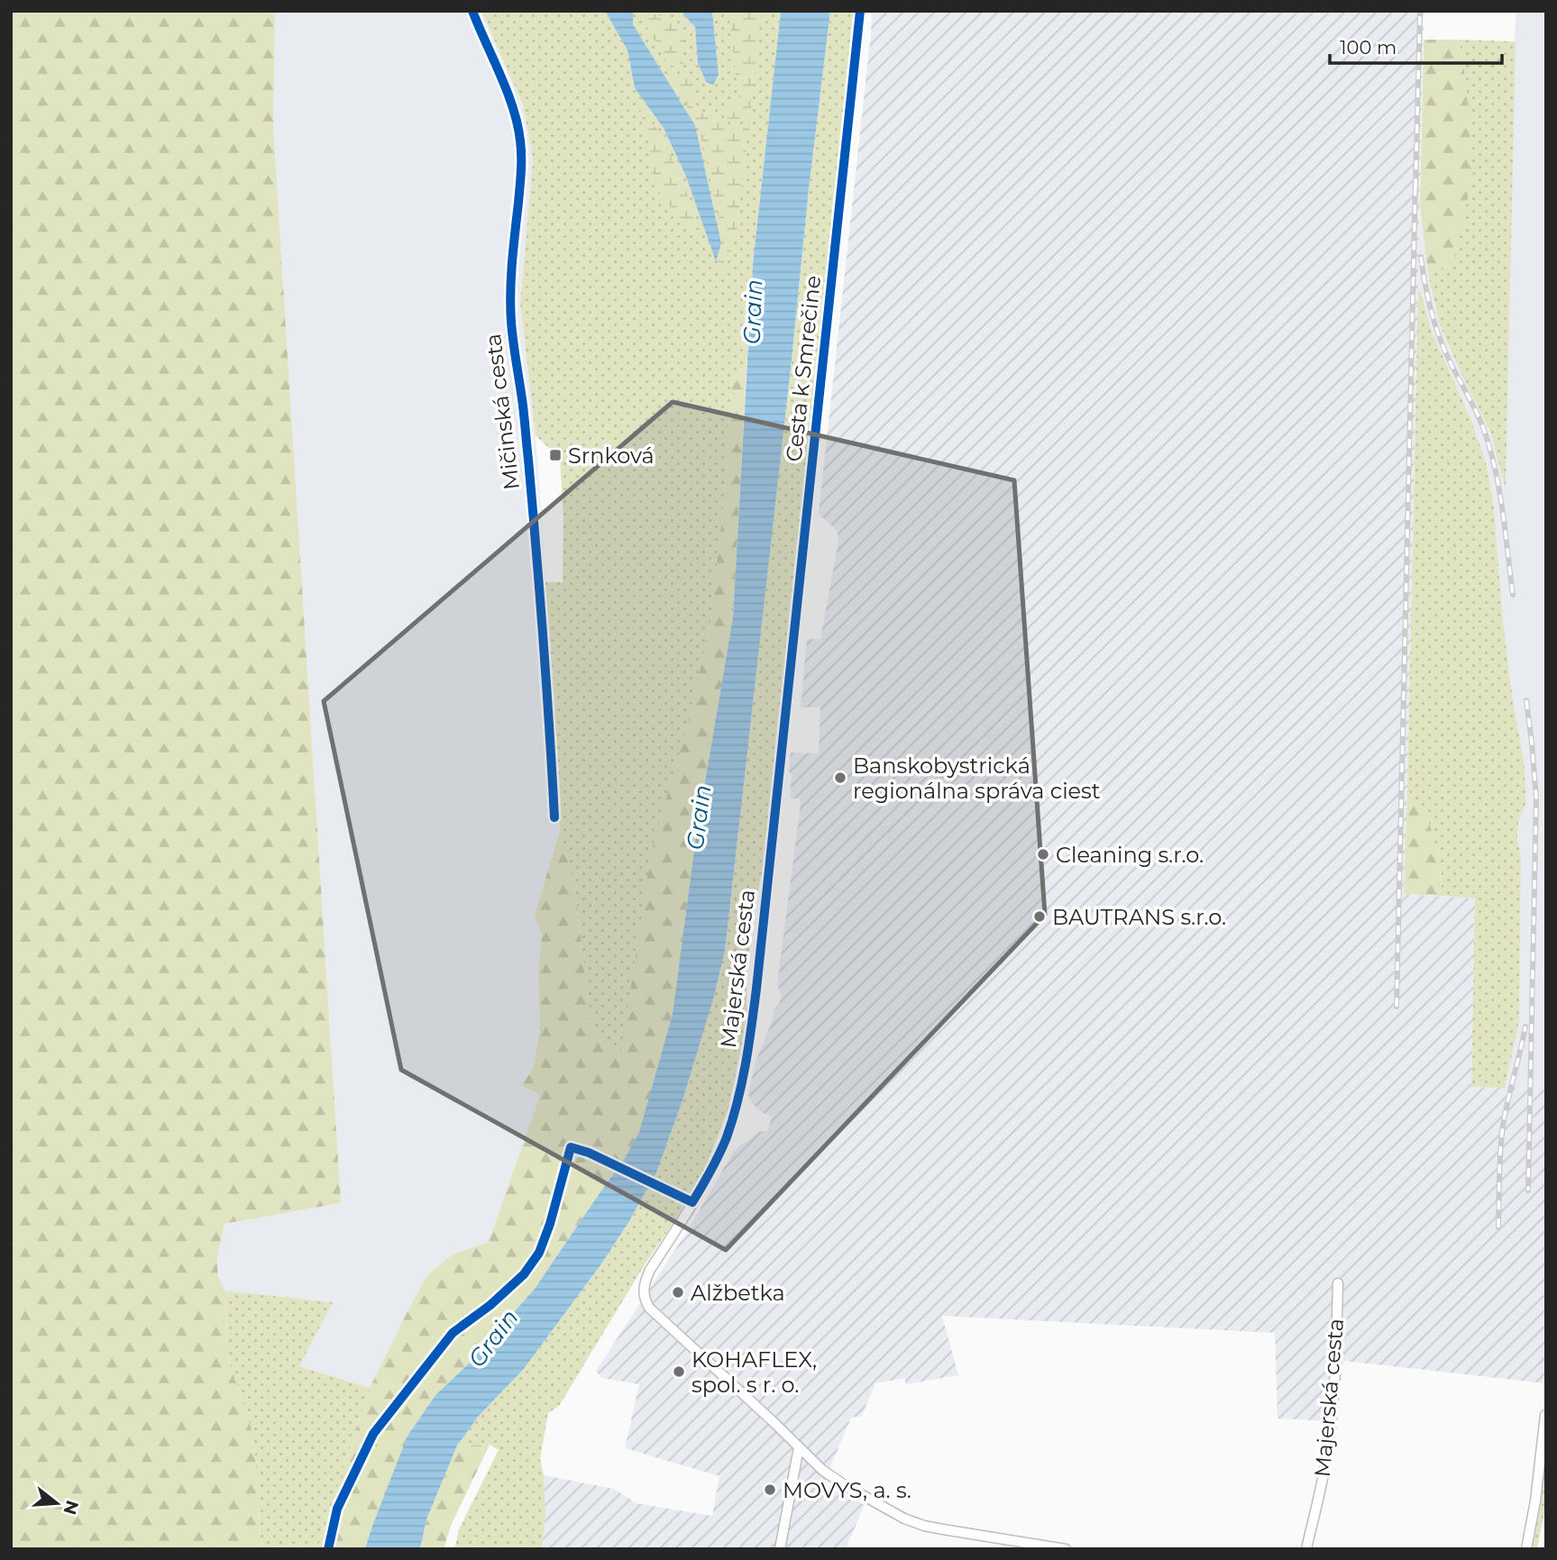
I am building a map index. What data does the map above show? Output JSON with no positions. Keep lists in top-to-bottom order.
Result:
{
  "streets": {
    "street": ["Cesta k Smrečine", "Mičinská cesta", "Majerská cesta"]
  },
  "crossings": [
    ["Cesta k Smrečine", "Majerská cesta"]
  ],
  "water": ["Grain"],
  "places": {
    "transit": ["Srnková"],
    "other": [
      "Banskobystrická regionálna správa ciest",
      "Cleaning s.r.o.",
      "BAUTRANS s.r.o.",
      "Alžbetka",
      "KOHAFLEX, spol. s r. o.",
      "MOVYS, a. s."
    ]
  },
  "scale_bar": "100 m",
  "north": "right"
}
